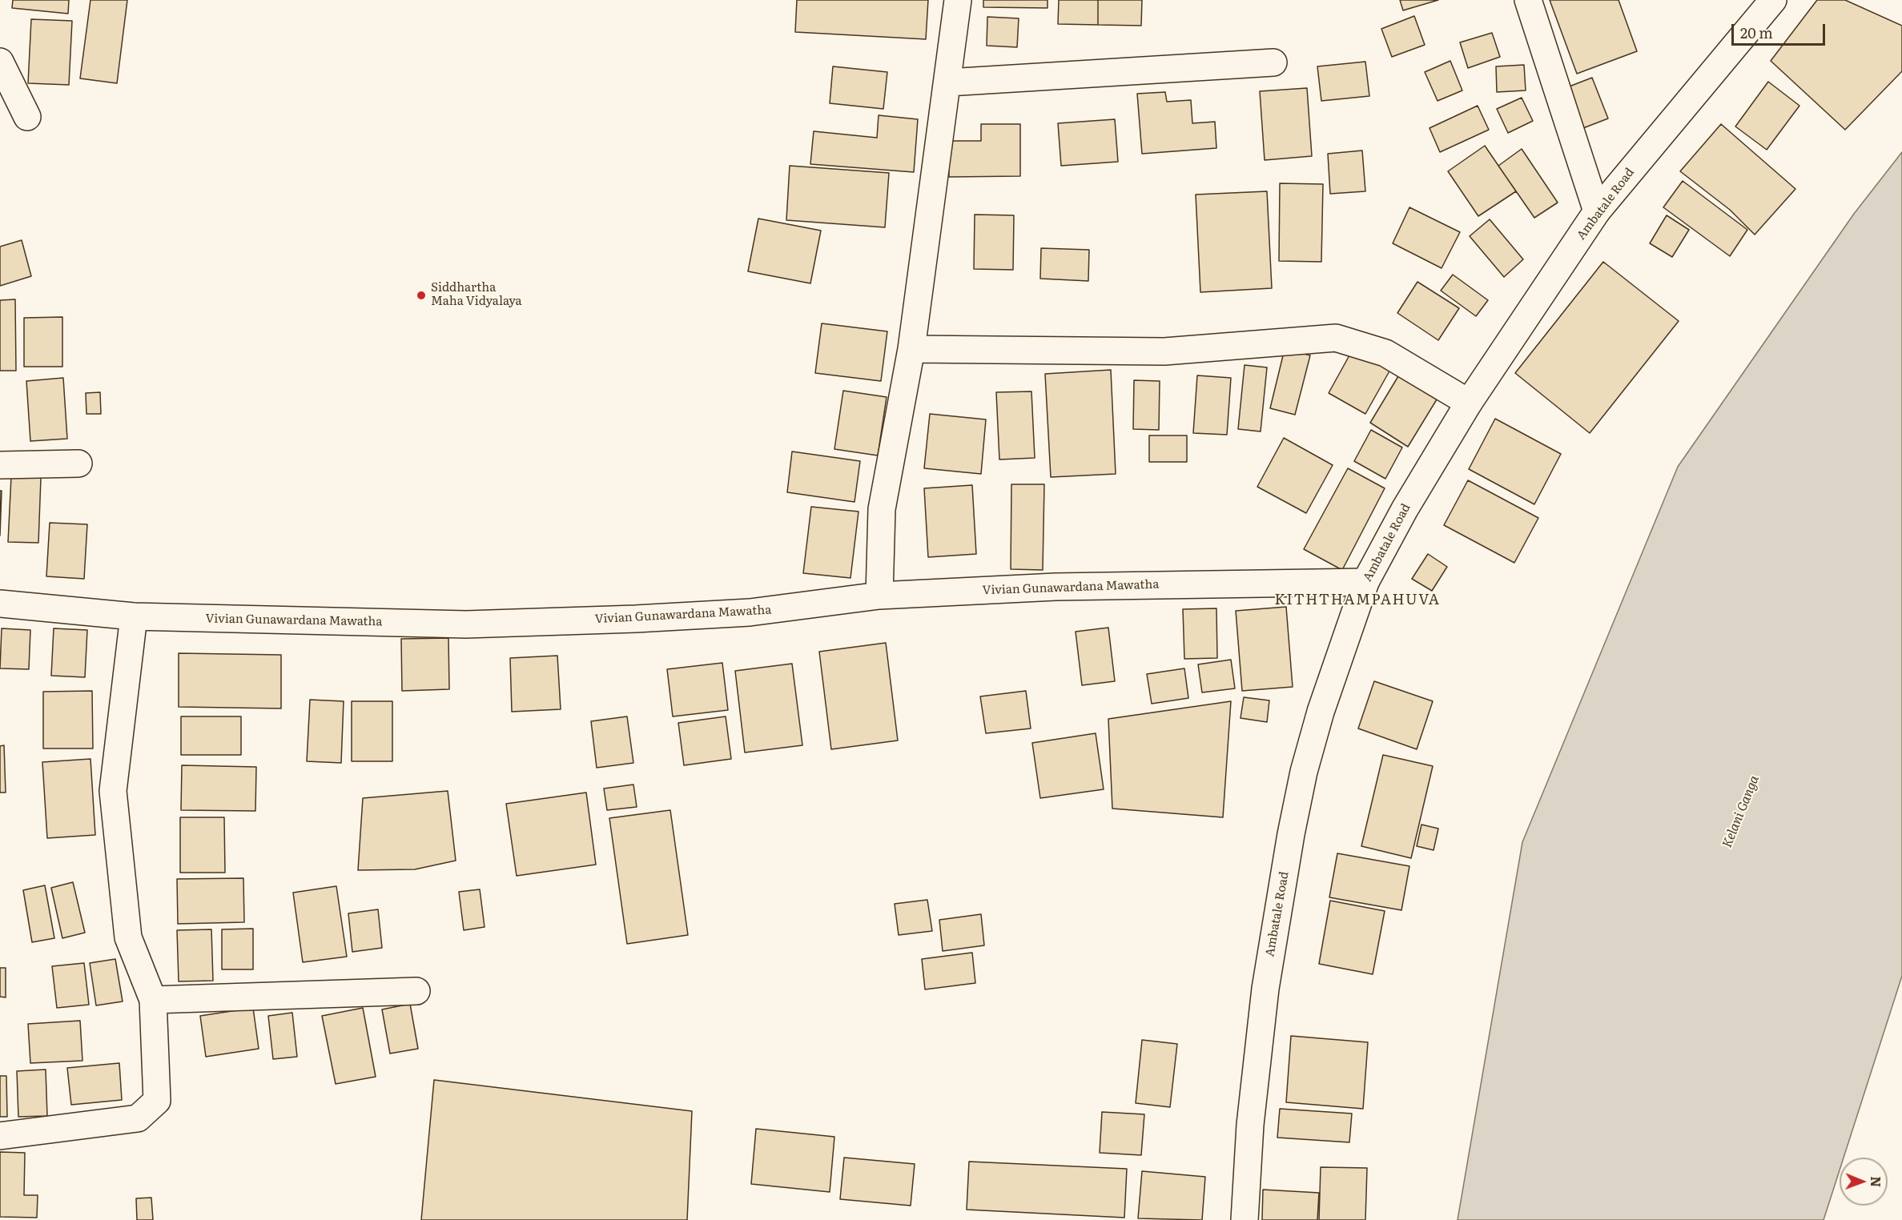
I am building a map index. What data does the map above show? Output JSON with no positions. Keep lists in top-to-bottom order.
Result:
{
  "streets": {
    "street": ["Ambatale Road", "Vivian Gunawardana Mawatha"]
  },
  "crossings": [
    ["Ambatale Road", "Vivian Gunawardana Mawatha"]
  ],
  "districts": ["KITHTHAMPAHUVA"],
  "water": ["Kelani Ganga"],
  "places": ["Siddhartha Maha Vidyalaya"],
  "scale_bar": "20 m",
  "north": "right"
}
